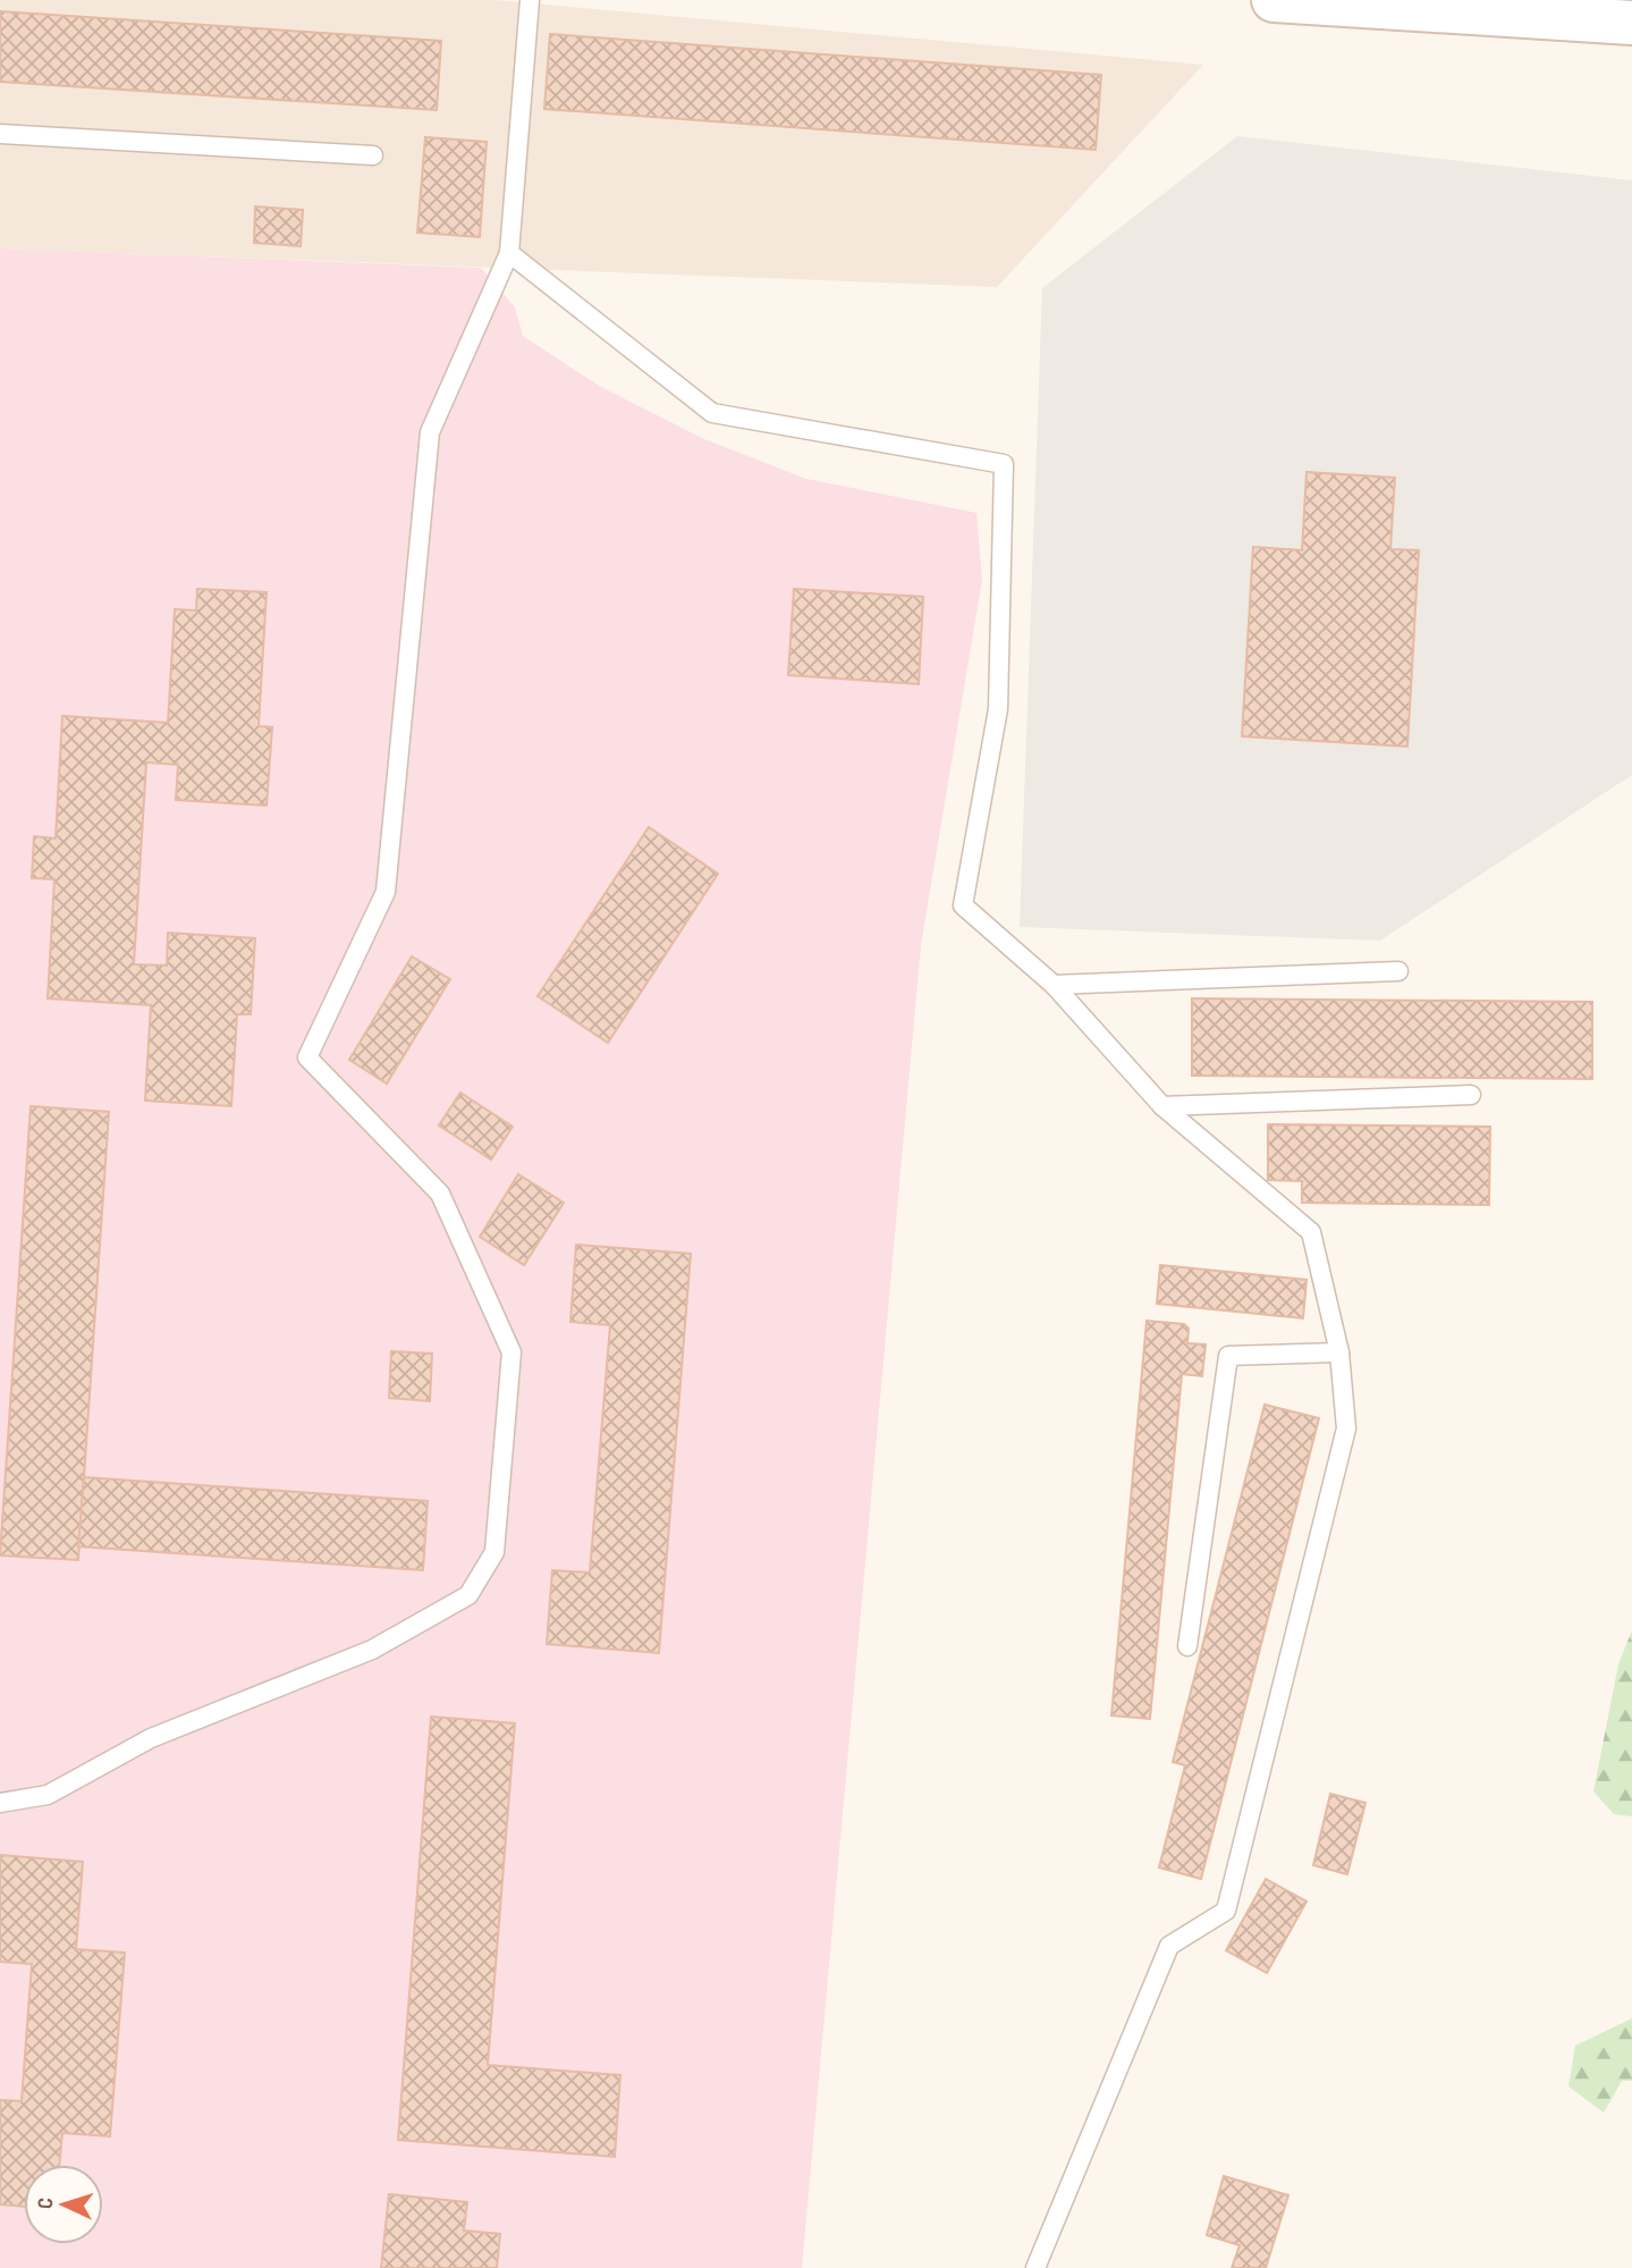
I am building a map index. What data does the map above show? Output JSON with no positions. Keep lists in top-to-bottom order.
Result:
{
  "north": "left"
}
